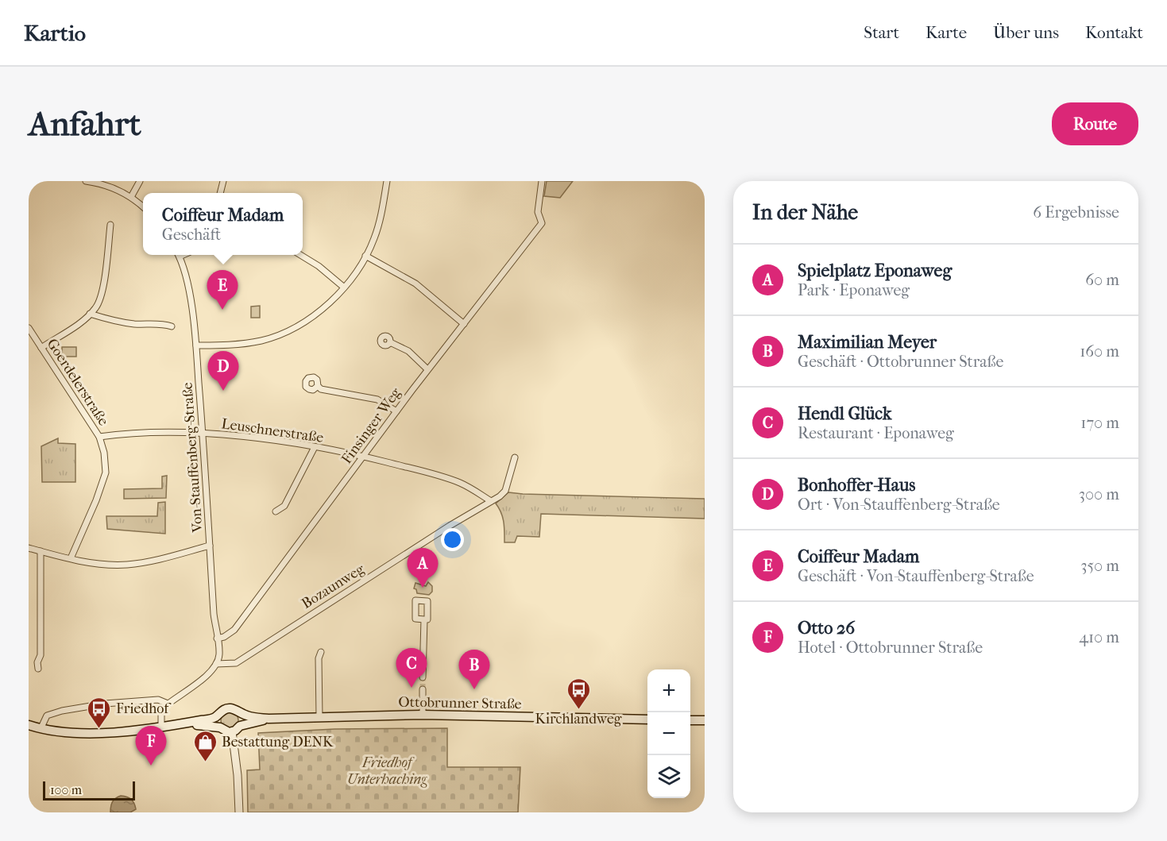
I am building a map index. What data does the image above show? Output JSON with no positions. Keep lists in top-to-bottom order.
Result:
{
  "streets": {
    "main road": ["Ottobrunner Straße"],
    "street": [
      "Goerdelerstraße",
      "Finsinger Weg",
      "Leuschnerstraße",
      "Von-Stauffenberg-Straße",
      "Bozaunweg"
    ]
  },
  "crossings": [
    ["Goerdelerstraße", "Leuschnerstraße"],
    ["Finsinger Weg", "Leuschnerstraße"],
    ["Finsinger Weg", "Von-Stauffenberg-Straße"],
    ["Leuschnerstraße", "Von-Stauffenberg-Straße"],
    ["Leuschnerstraße", "Bozaunweg"],
    ["Von-Stauffenberg-Straße", "Bozaunweg"]
  ],
  "parks": ["Friedhof Unterhaching"],
  "places": {
    "bus stop": ["Kirchlandweg", "Friedhof"],
    "shop": ["Bestattung DENK"]
  },
  "scale_bar": "100 m",
  "page": {
    "header": "Kartio",
    "nav": [
      "Start",
      "Karte",
      "Über uns",
      "Kontakt"
    ],
    "buttons": "Route",
    "title": "Anfahrt",
    "heading": ["In der Nähe", "6 Ergebnisse"],
    "popup": ["Coiffeur Madam", "Geschäft"],
    "list": [
      {
        "mark": "A",
        "name": "Spielplatz Eponaweg",
        "note": "Park · Eponaweg",
        "value": "60 m"
      },
      {
        "mark": "B",
        "name": "Maximilian Meyer",
        "note": "Geschäft · Ottobrunner Straße",
        "value": "160 m"
      },
      {
        "mark": "C",
        "name": "Hendl Glück",
        "note": "Restaurant · Eponaweg",
        "value": "170 m"
      },
      {
        "mark": "D",
        "name": "Bonhoffer-Haus",
        "note": "Ort · Von-Stauffenberg-Straße",
        "value": "300 m"
      },
      {
        "mark": "E",
        "name": "Coiffeur Madam",
        "note": "Geschäft · Von-Stauffenberg-Straße",
        "value": "350 m"
      },
      {
        "mark": "F",
        "name": "Otto 26",
        "note": "Hotel · Ottobrunner Straße",
        "value": "410 m"
      }
    ],
    "pins": [
      "E",
      "D",
      "A",
      "C",
      "B",
      "F"
    ],
    "map_buttons": ["+", "−"],
    "scale": "100 m"
  }
}
